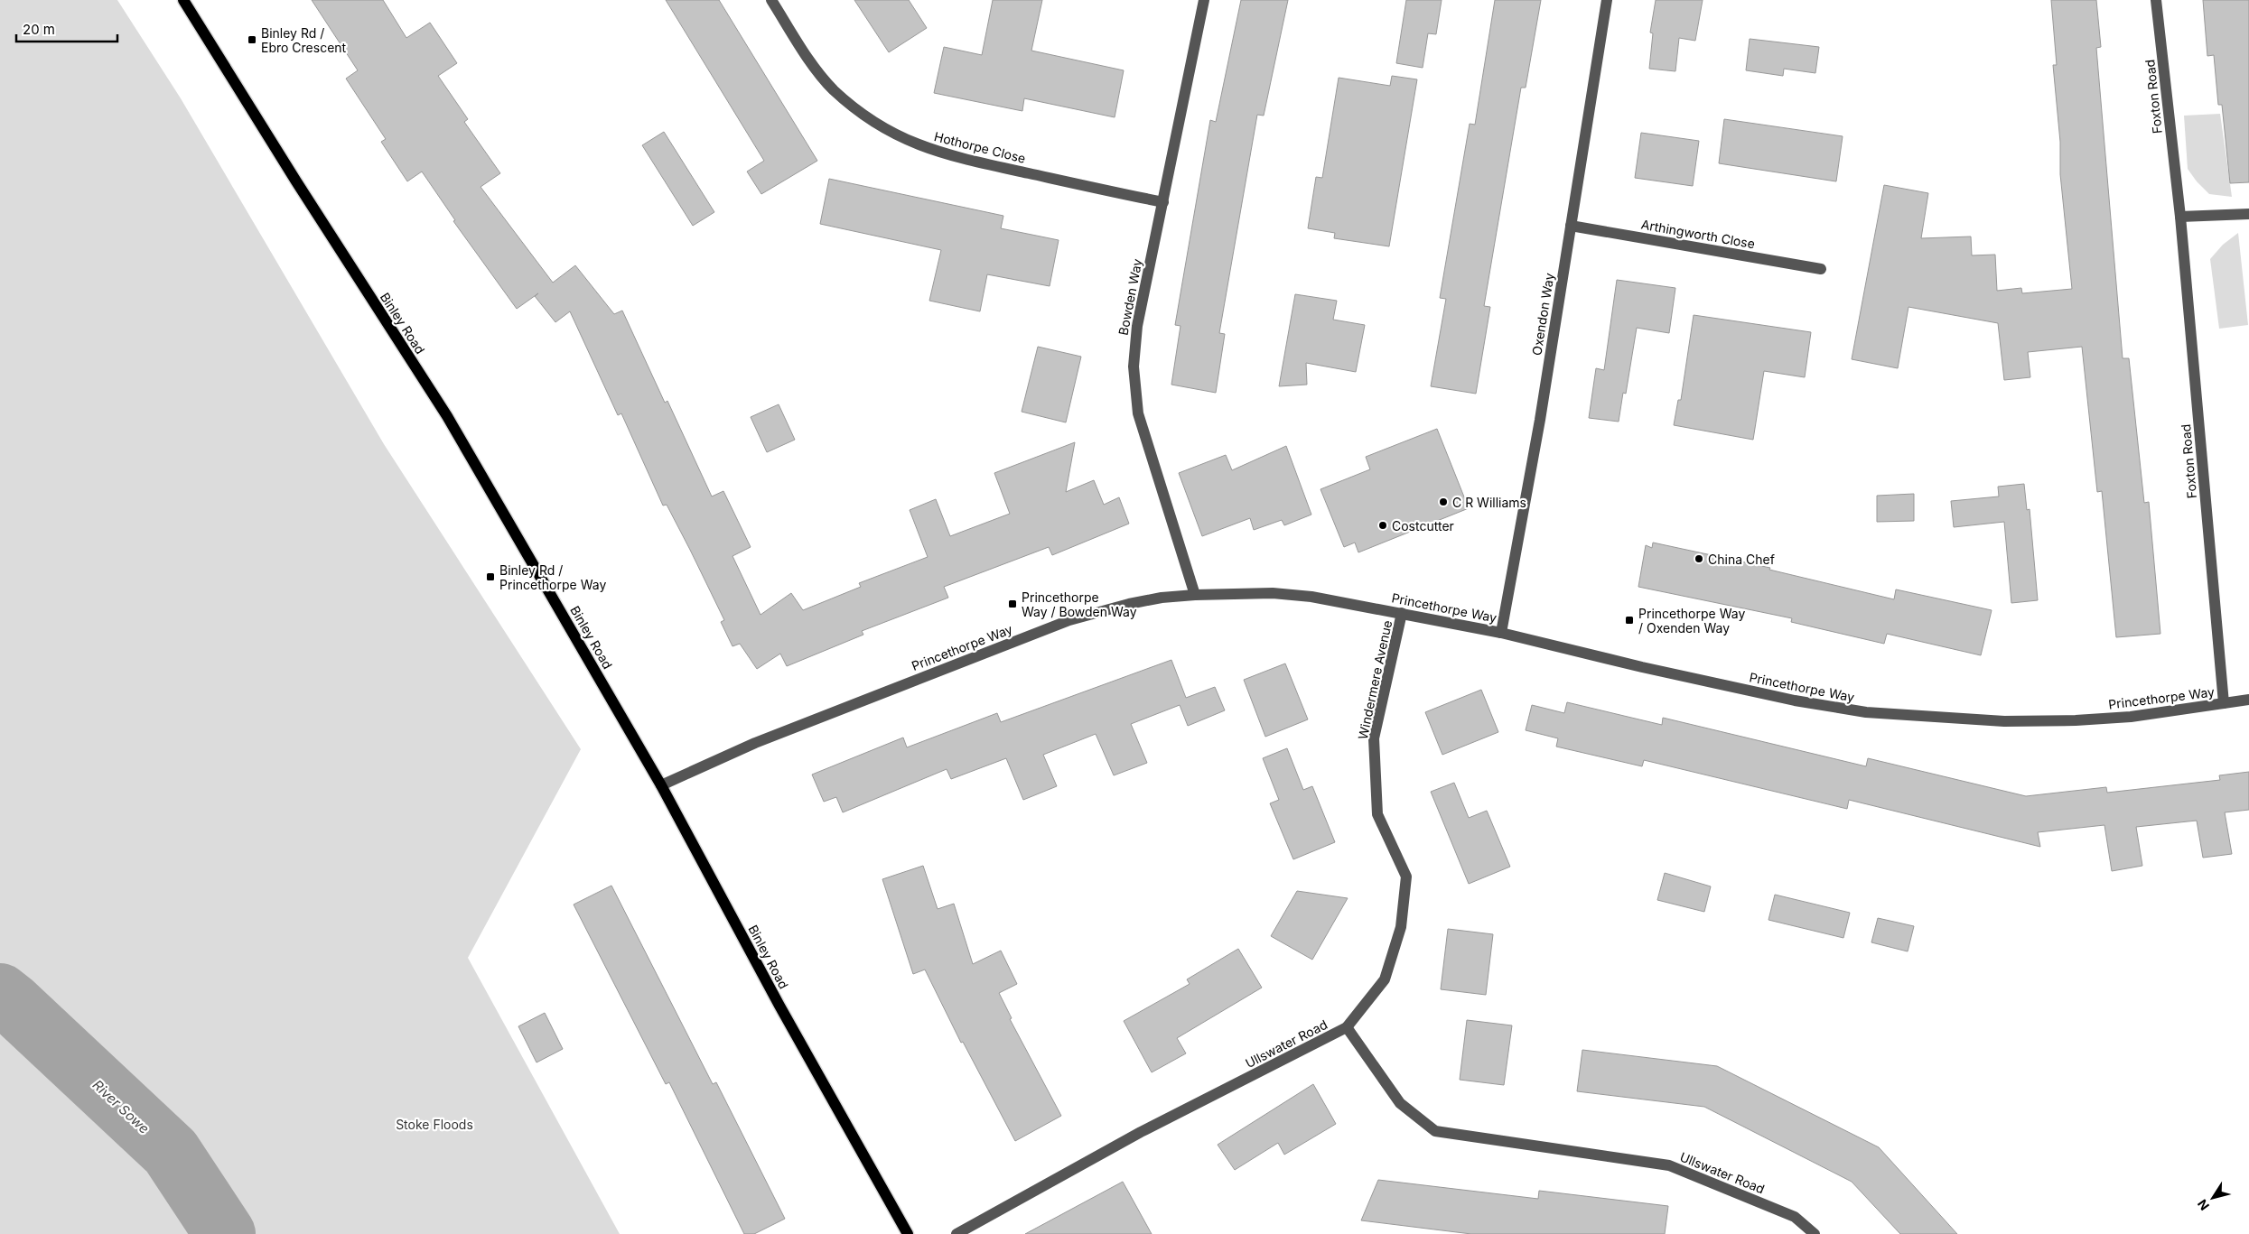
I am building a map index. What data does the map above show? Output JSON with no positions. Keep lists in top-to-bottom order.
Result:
{
  "streets": {
    "main road": ["Binley Road"],
    "street": [
      "Foxton Road",
      "Hothorpe Close",
      "Arthingworth Close",
      "Bowden Way",
      "Oxendon Way",
      "Princethorpe Way",
      "Windermere Avenue",
      "Ullswater Road"
    ]
  },
  "crossings": [
    ["Foxton Road", "Princethorpe Way"],
    ["Hothorpe Close", "Bowden Way"],
    ["Arthingworth Close", "Oxendon Way"],
    ["Bowden Way", "Princethorpe Way"],
    ["Oxendon Way", "Princethorpe Way"],
    ["Binley Road", "Princethorpe Way"],
    ["Princethorpe Way", "Windermere Avenue"],
    ["Windermere Avenue", "Ullswater Road"]
  ],
  "water": ["River Sowe"],
  "parks": ["Stoke Floods"],
  "places": {
    "transit": [
      "Binley Rd / Ebro Crescent",
      "Binley Rd / Princethorpe Way",
      "Princethorpe Way / Bowden Way",
      "Princethorpe Way / Oxenden Way"
    ],
    "other": ["C R Williams", "Costcutter", "China Chef"]
  },
  "scale_bar": "20 m",
  "north": "bottom left"
}
